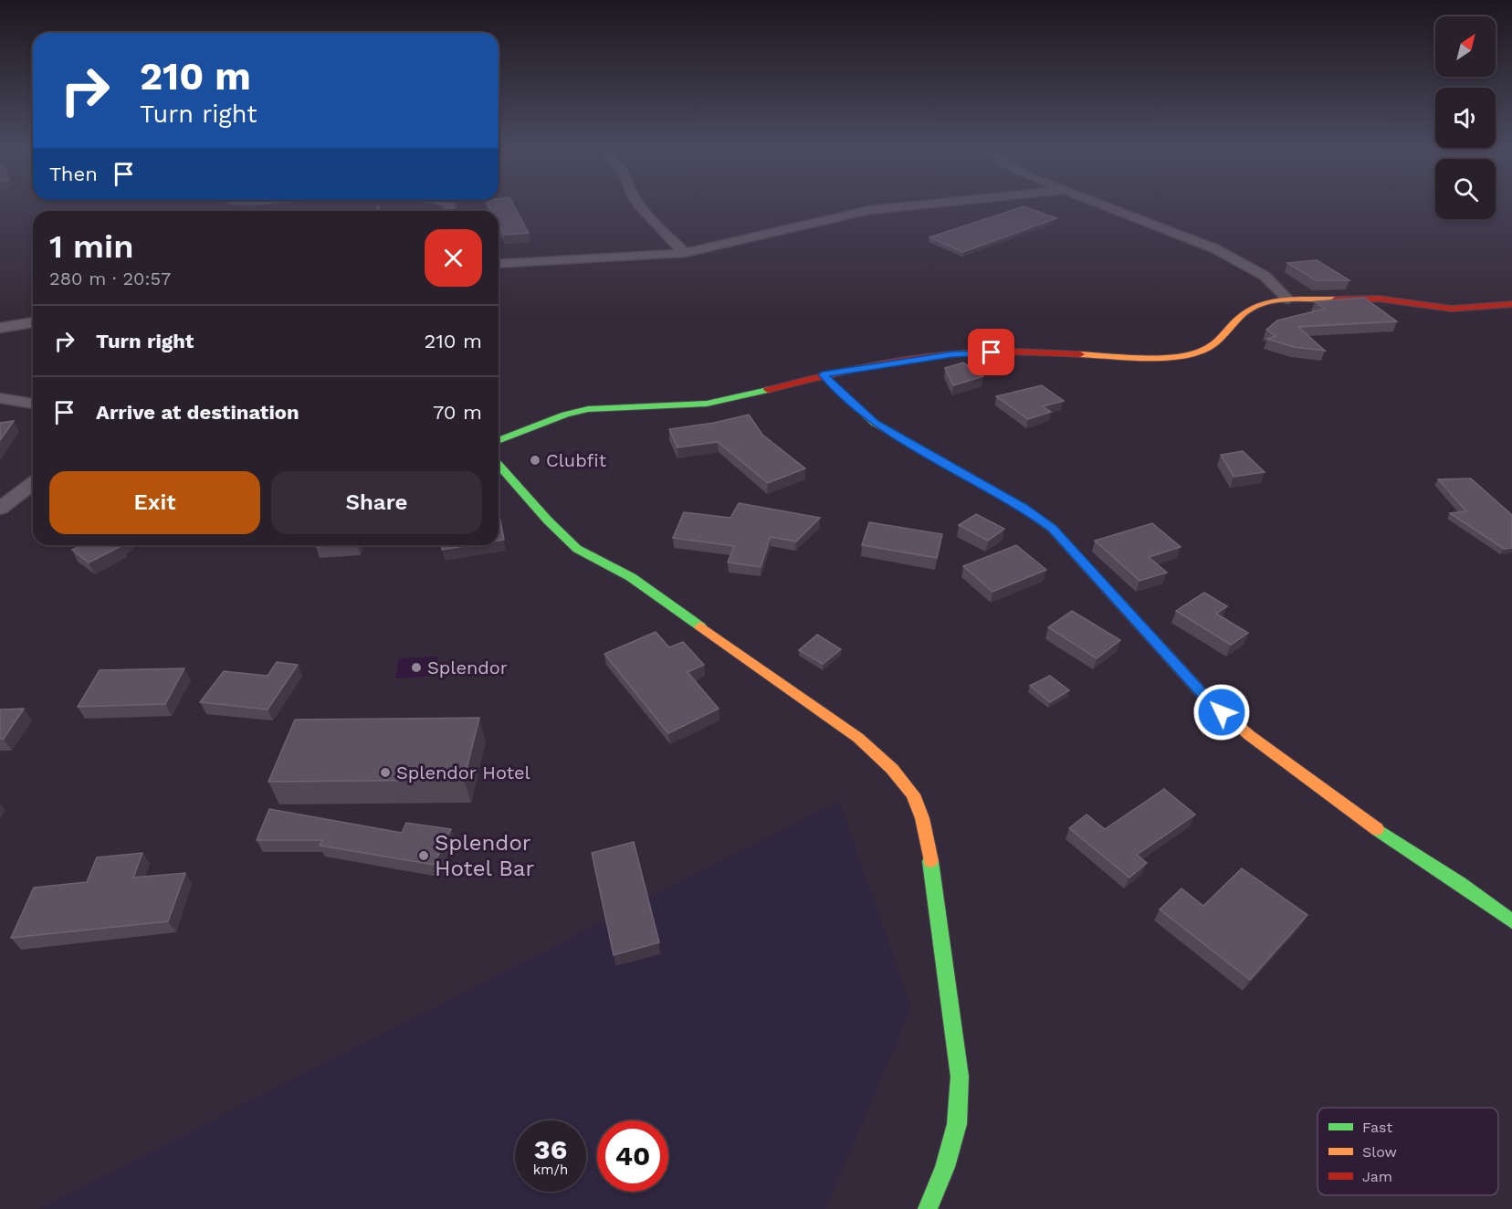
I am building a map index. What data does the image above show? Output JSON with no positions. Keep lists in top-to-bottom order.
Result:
{
  "places": [
    "Clubfit",
    "Splendor",
    "Splendor Hotel",
    "Splendor Hotel Bar"
  ],
  "legend": ["Fast", "Slow", "Jam"],
  "north": "top right",
  "page": {
    "turn": ["210 m", "Turn right"],
    "then": "Then",
    "heading": ["1 min", "280 m · 20:57"],
    "list": [
      {
        "name": "Turn right",
        "value": "210 m"
      },
      {
        "name": "Arrive at destination",
        "value": "70 m"
      }
    ],
    "buttons": ["Exit", "Share"],
    "speed": "36 km/h",
    "limit": "40"
  }
}
